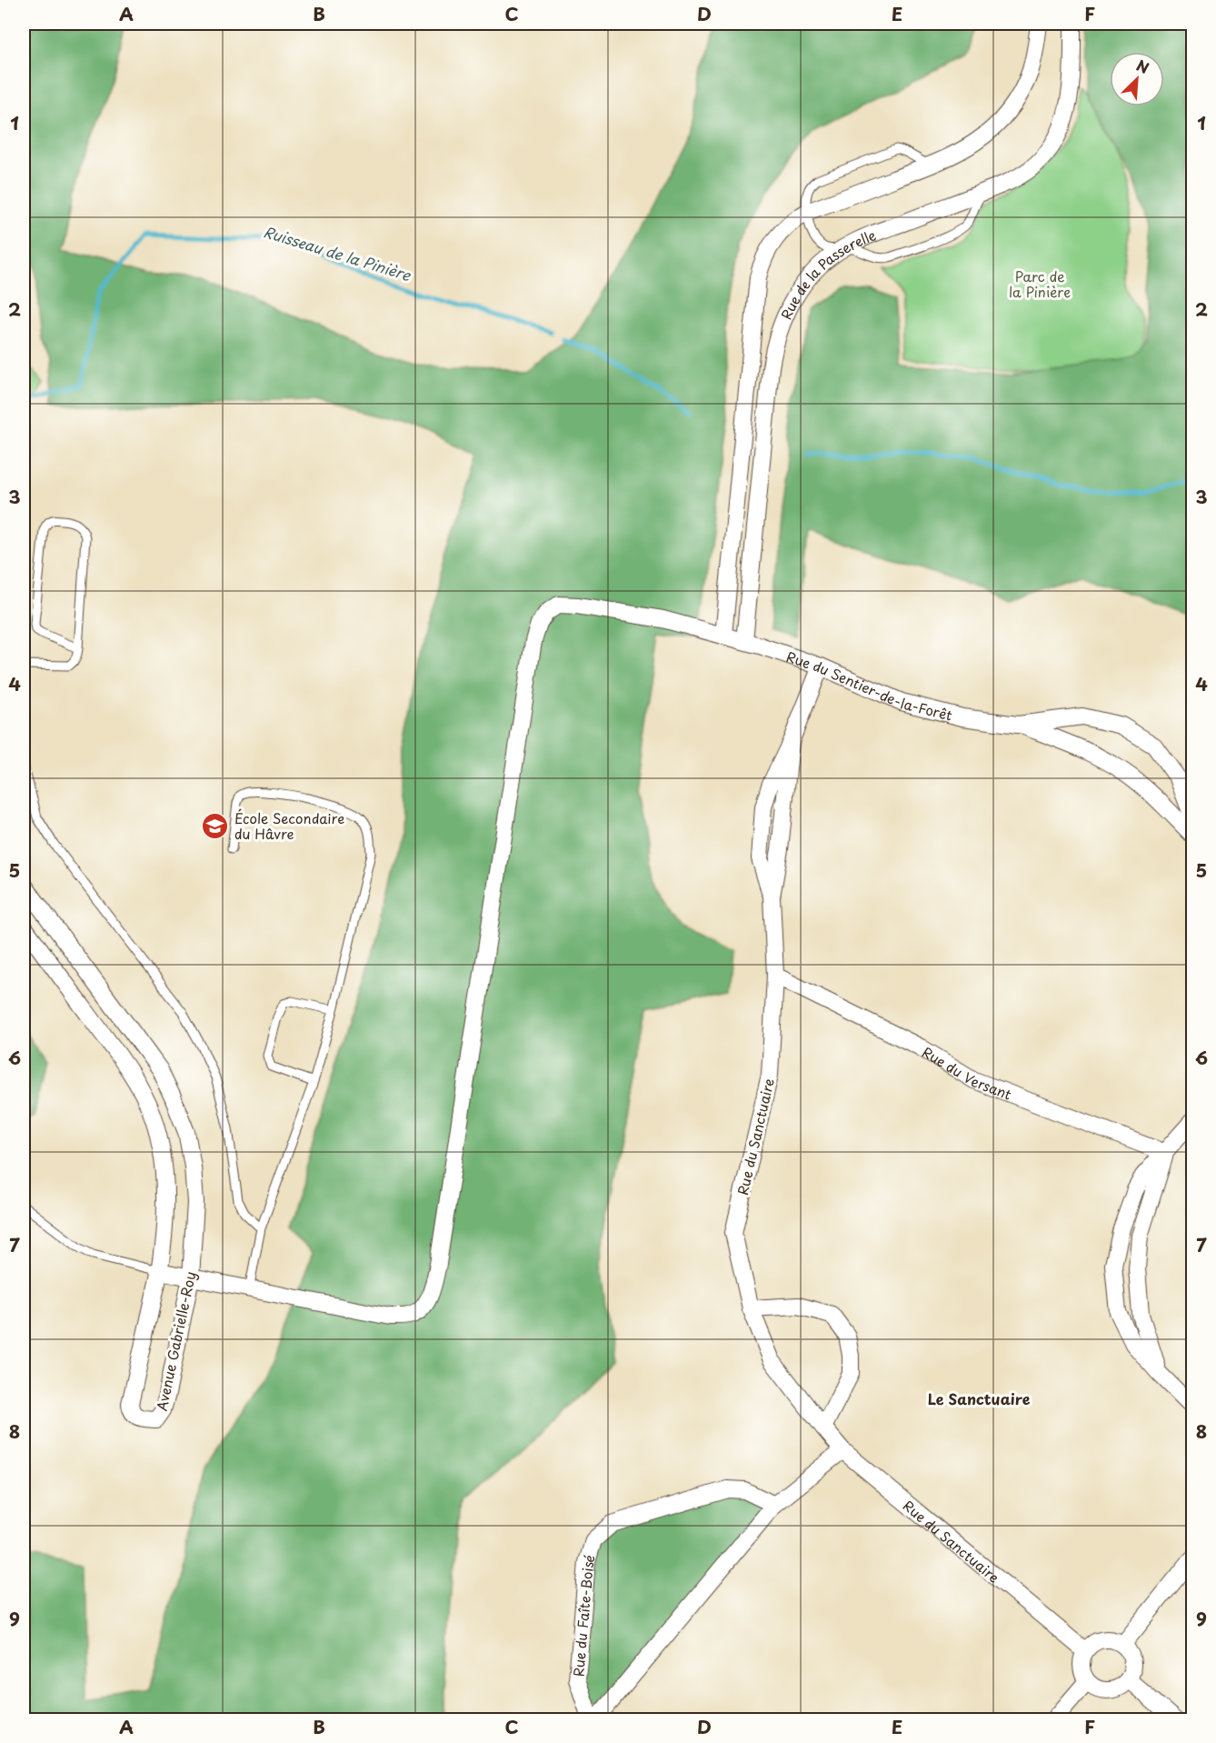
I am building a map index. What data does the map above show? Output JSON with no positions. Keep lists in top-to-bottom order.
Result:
{
  "streets": {
    "street": [
      "Rue de la Passerelle",
      "Rue du Sentier-de-la-Forêt",
      "Rue du Versant",
      "Rue du Sanctuaire",
      "Avenue Gabrielle-Roy",
      "Rue du Faîte-Boisé"
    ]
  },
  "crossings": [
    ["Rue de la Passerelle", "Rue du Sentier-de-la-Forêt"],
    ["Rue du Sentier-de-la-Forêt", "Rue du Sanctuaire"],
    ["Rue du Sentier-de-la-Forêt", "Avenue Gabrielle-Roy"],
    ["Rue du Versant", "Rue du Sanctuaire"]
  ],
  "districts": ["Le Sanctuaire"],
  "water": ["Ruisseau de la Pinière"],
  "parks": ["Parc de la Pinière"],
  "places": {
    "school or university": ["École Secondaire du Hâvre"]
  },
  "north": "top right",
  "grid": {
    "columns": [
      "A",
      "B",
      "C",
      "D",
      "E",
      "F"
    ],
    "rows": [
      "1",
      "2",
      "3",
      "4",
      "5",
      "6",
      "7",
      "8",
      "9"
    ]
  }
}
